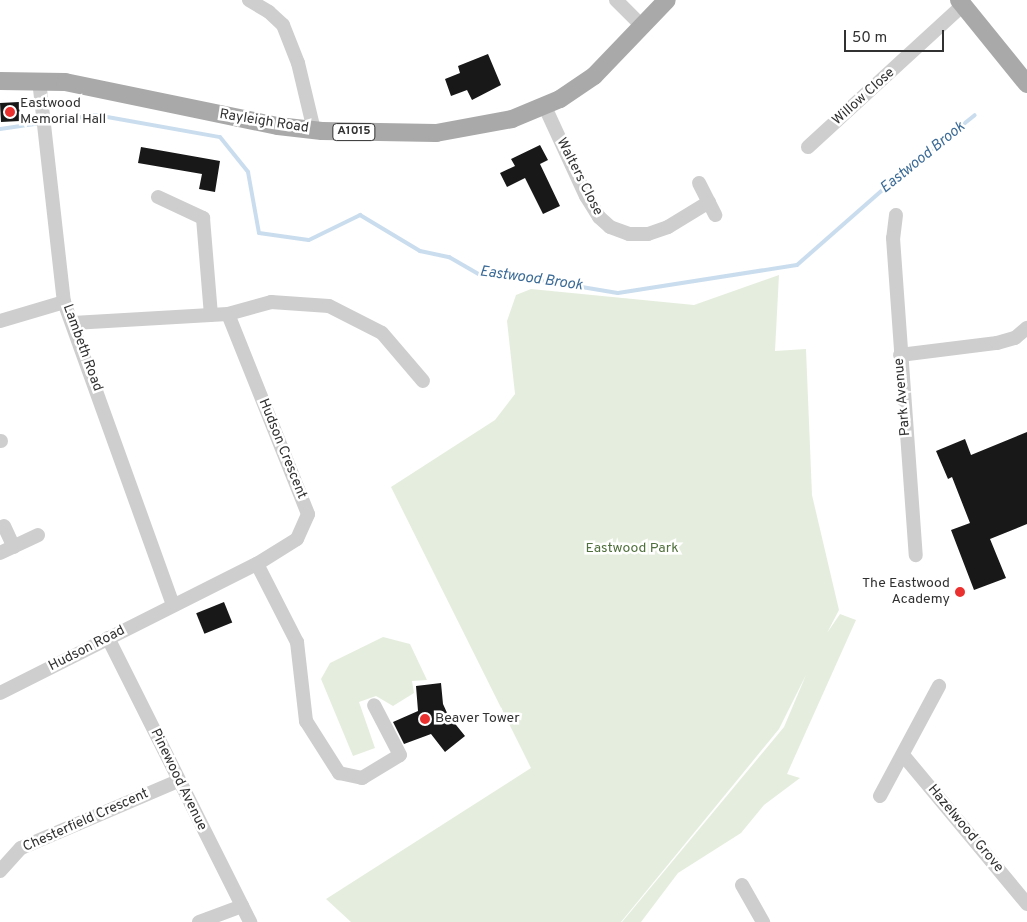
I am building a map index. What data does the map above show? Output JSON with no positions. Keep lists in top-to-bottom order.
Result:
{
  "streets": {
    "main road": ["Rayleigh Road", "A1015"],
    "street": [
      "Willow Close",
      "Walters Close",
      "Lambeth Road",
      "Park Avenue",
      "Hudson Crescent",
      "Hudson Road",
      "Pinewood Avenue",
      "Chesterfield Crescent",
      "Hazelwood Grove"
    ]
  },
  "crossings": [
    ["Rayleigh Road", "Walters Close"],
    ["Rayleigh Road", "Lambeth Road"],
    ["Lambeth Road", "Hudson Crescent"],
    ["Lambeth Road", "Hudson Road"],
    ["Hudson Crescent", "Hudson Road"],
    ["Hudson Road", "Pinewood Avenue"],
    ["Pinewood Avenue", "Chesterfield Crescent"]
  ],
  "water": ["Eastwood Brook"],
  "parks": ["Eastwood Park"],
  "places": ["Eastwood Memorial Hall", "The Eastwood Academy", "Beaver Tower"],
  "scale_bar": "50 m"
}
